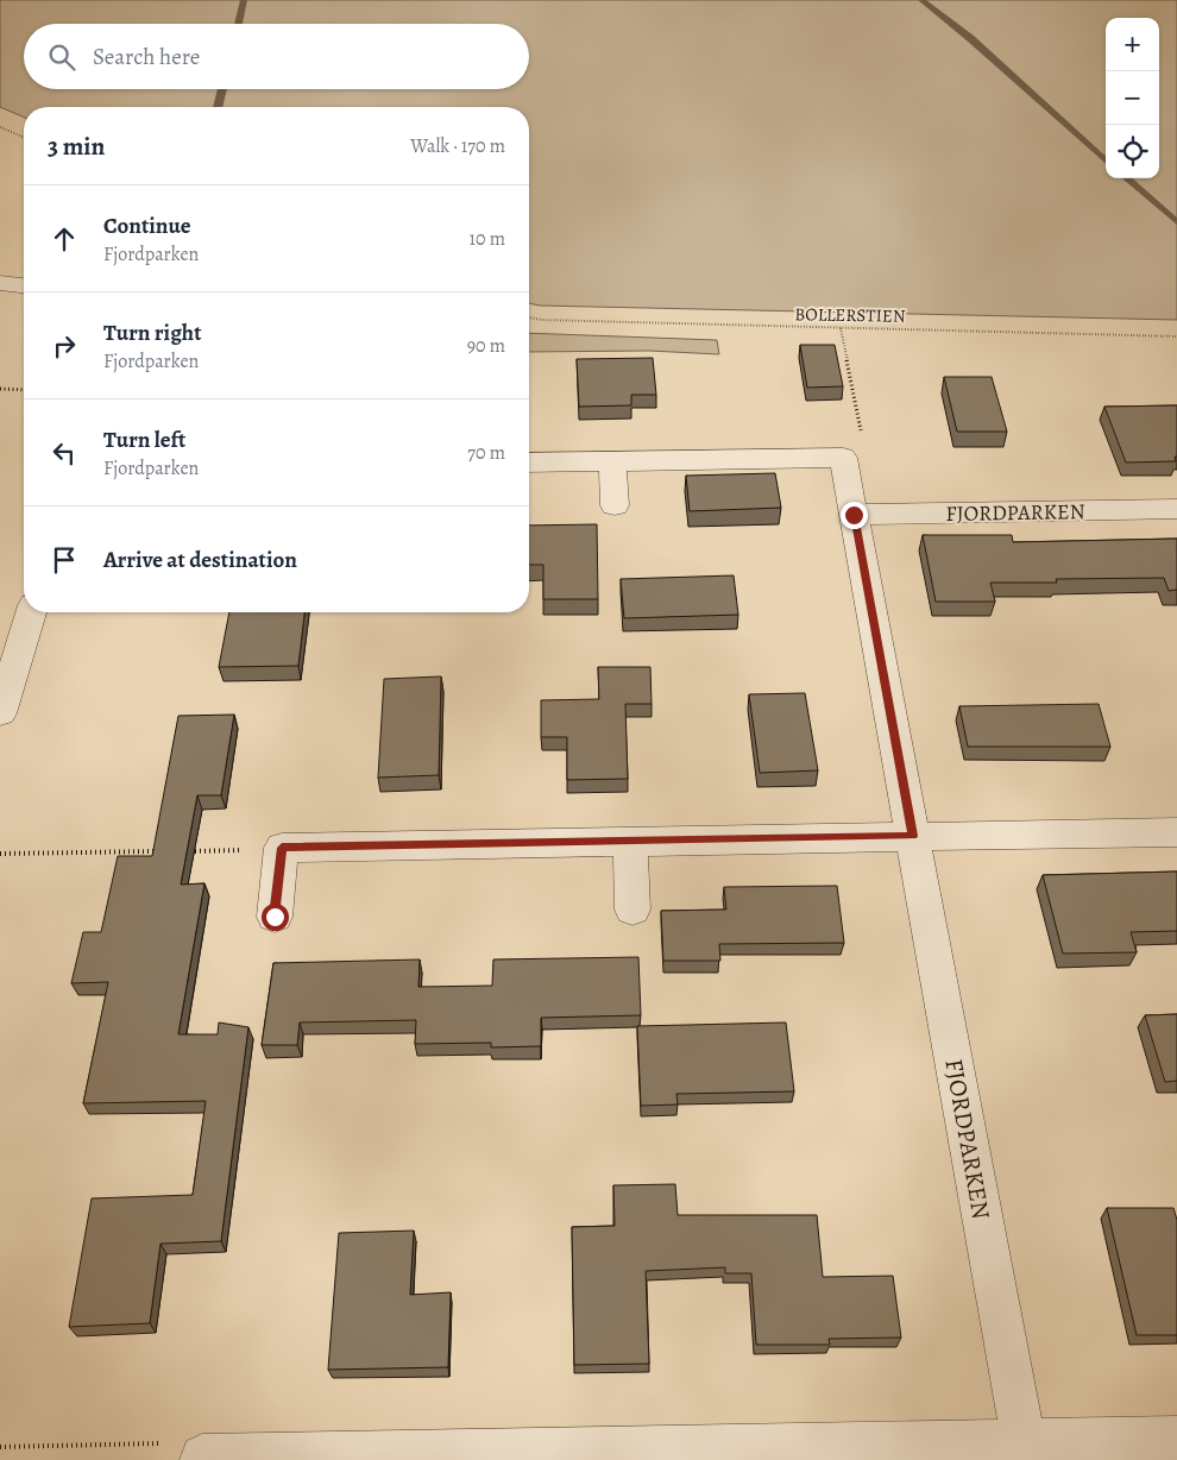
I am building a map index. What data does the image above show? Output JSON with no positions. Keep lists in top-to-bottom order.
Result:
{
  "streets": {
    "street": ["FJORDPARKEN"],
    "path": ["BOLLERSTIEN"]
  },
  "page": {
    "map_buttons": ["+", "−"],
    "search": "Search here",
    "heading": ["3 min", "Walk · 170 m"],
    "list": [
      ["Continue", "Fjordparken", "10 m"],
      ["Turn right", "Fjordparken", "90 m"],
      ["Turn left", "Fjordparken", "70 m"],
      "Arrive at destination"
    ]
  }
}
